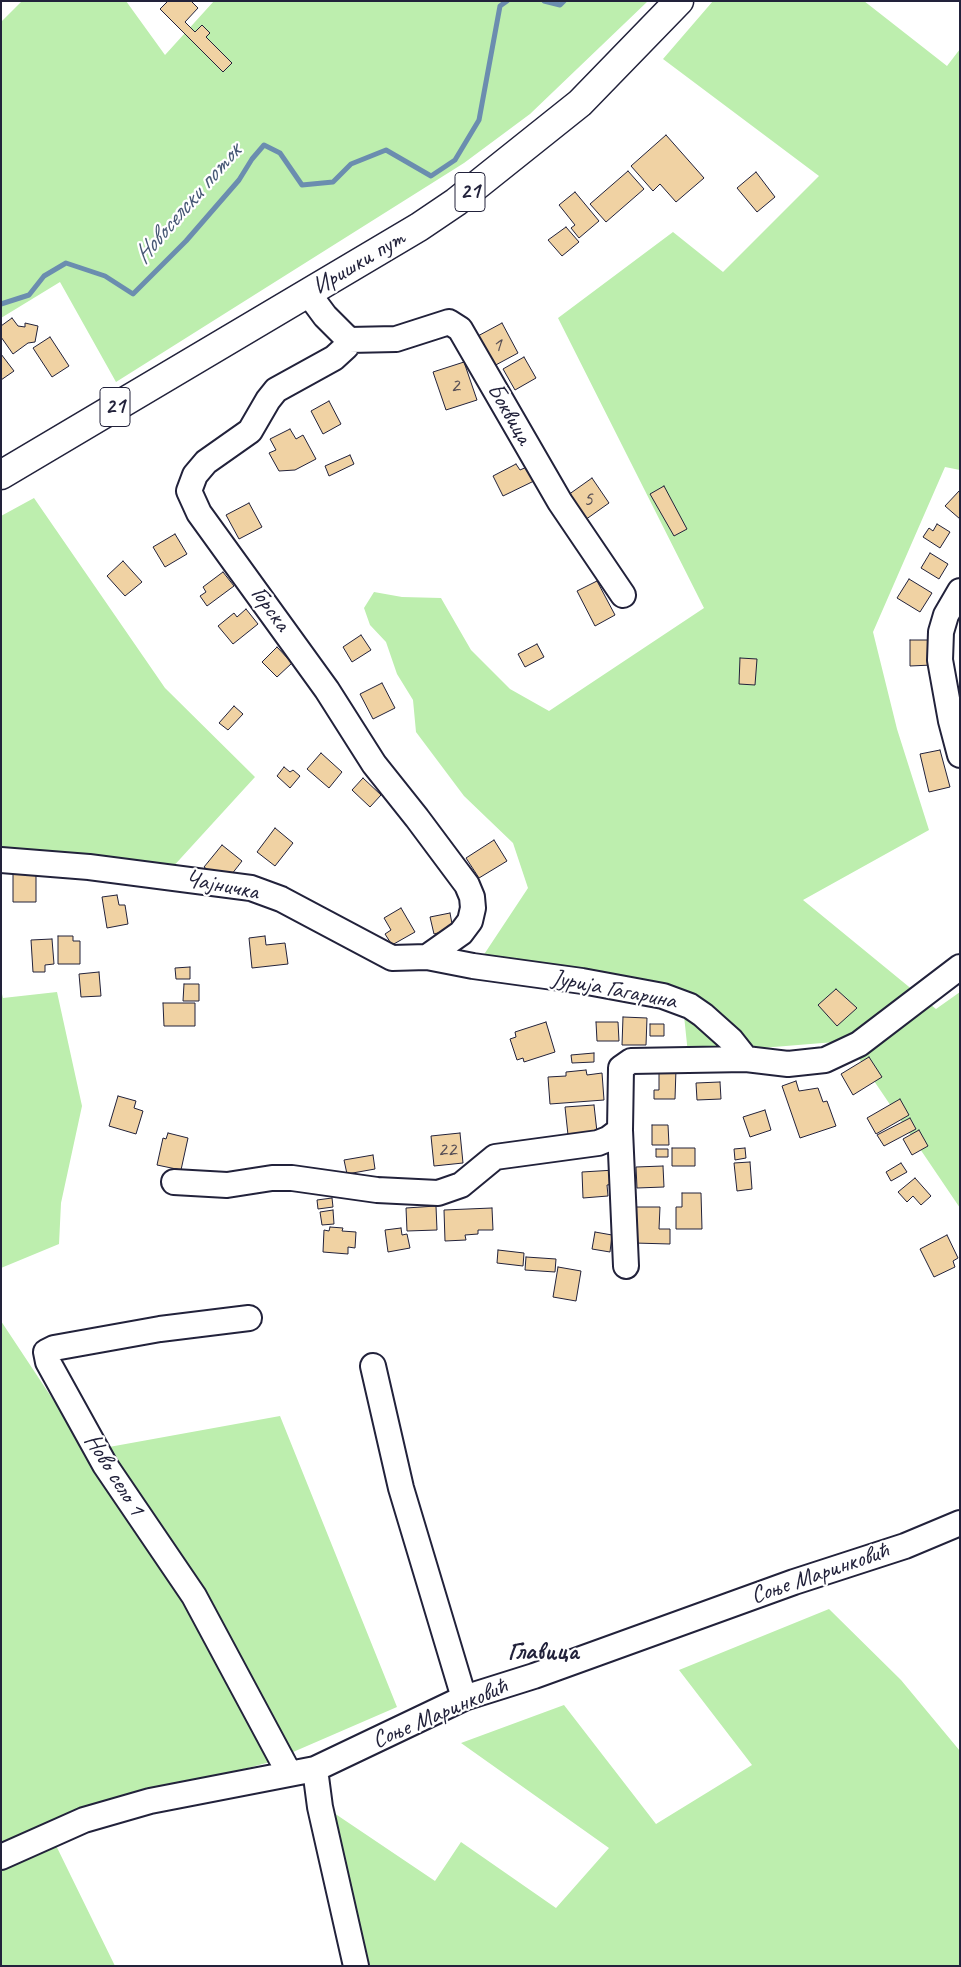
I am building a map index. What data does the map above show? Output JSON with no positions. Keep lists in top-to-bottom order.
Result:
{
  "streets": {
    "main road": ["21", "Иришки пут"],
    "street": [
      "Боквица",
      "Горска",
      "Чајничка",
      "Јурија Гагарина",
      "Ново село 1",
      "Соње Маринковић"
    ]
  },
  "crossings": [
    ["Боквица", "Горска"],
    ["Горска", "Чајничка"],
    ["Горска", "Јурија Гагарина"],
    ["Чајничка", "Јурија Гагарина"],
    ["Ново село 1", "Соње Маринковић"]
  ],
  "districts": ["Главица"],
  "water": ["Новоселски поток"],
  "house_numbers": [
    "1",
    "2",
    "5",
    "22"
  ]
}
